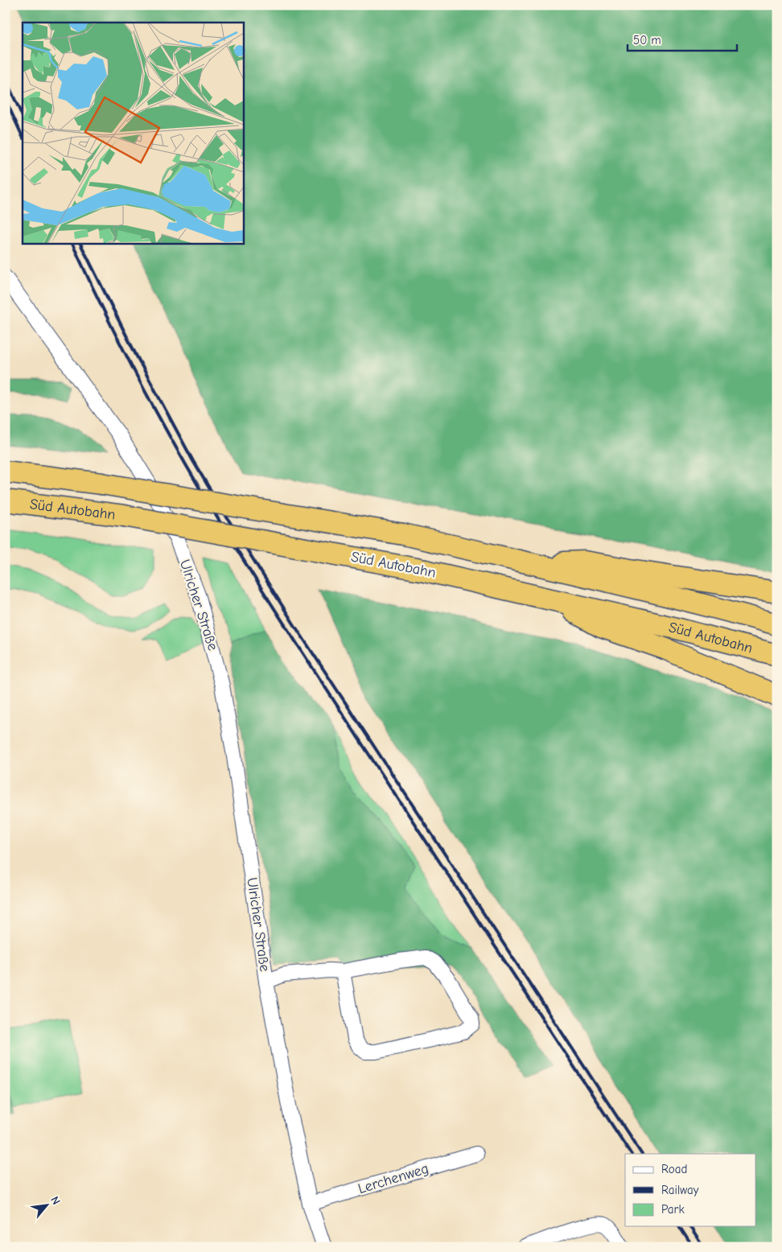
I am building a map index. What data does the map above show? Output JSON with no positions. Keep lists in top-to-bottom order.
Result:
{
  "streets": {
    "highway": ["Süd Autobahn"],
    "street": ["Ulricher Straße", "Lerchenweg"]
  },
  "crossings": [
    ["Ulricher Straße", "Lerchenweg"]
  ],
  "legend": ["Road", "Railway", "Park"],
  "scale_bar": "50 m",
  "north": "top right"
}
